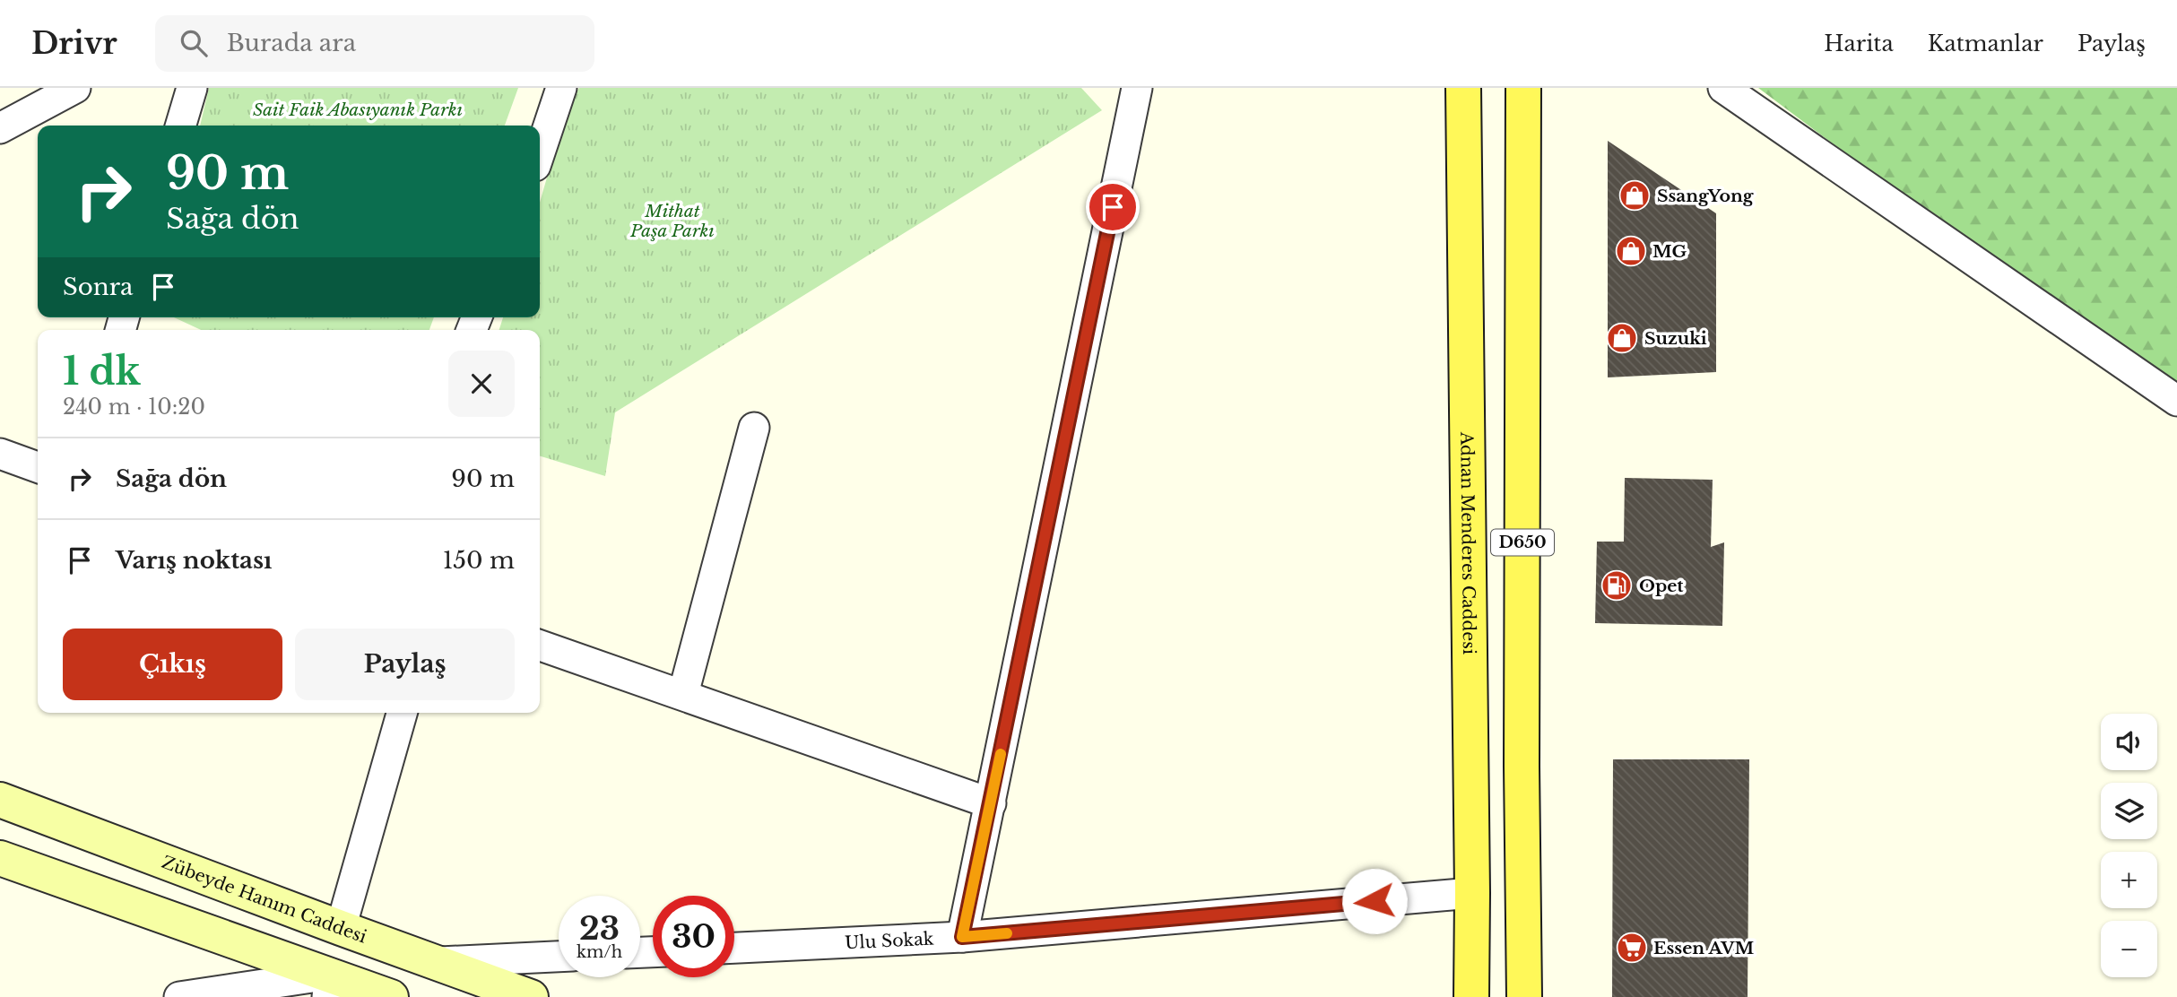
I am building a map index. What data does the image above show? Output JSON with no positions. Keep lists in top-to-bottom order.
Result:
{
  "streets": {
    "main road": ["Adnan Menderes Caddesi", "D650", "Zübeyde Hanım Caddesi"],
    "street": ["Ulu Sokak"]
  },
  "crossings": [
    ["Adnan Menderes Caddesi", "Ulu Sokak"]
  ],
  "parks": ["Sait Faik Abasıyanık Parkı", "Mithat Paşa Parkı"],
  "places": {
    "shop": ["SsangYong", "MG", "Suzuki"],
    "fuel station": ["Opet"],
    "supermarket": ["Essen AVM"]
  },
  "page": {
    "header": "Drivr",
    "search": "Burada ara",
    "nav": ["Harita", "Katmanlar", "Paylaş"],
    "turn": ["90 m", "Sağa dön"],
    "then": "Sonra",
    "heading": ["1 dk", "240 m · 10:20"],
    "list": [
      {
        "name": "Sağa dön",
        "value": "90 m"
      },
      {
        "name": "Varış noktası",
        "value": "150 m"
      }
    ],
    "buttons": ["Çıkış", "Paylaş"],
    "map_buttons": ["+", "−"],
    "speed": "23 km/h",
    "limit": "30"
  }
}
